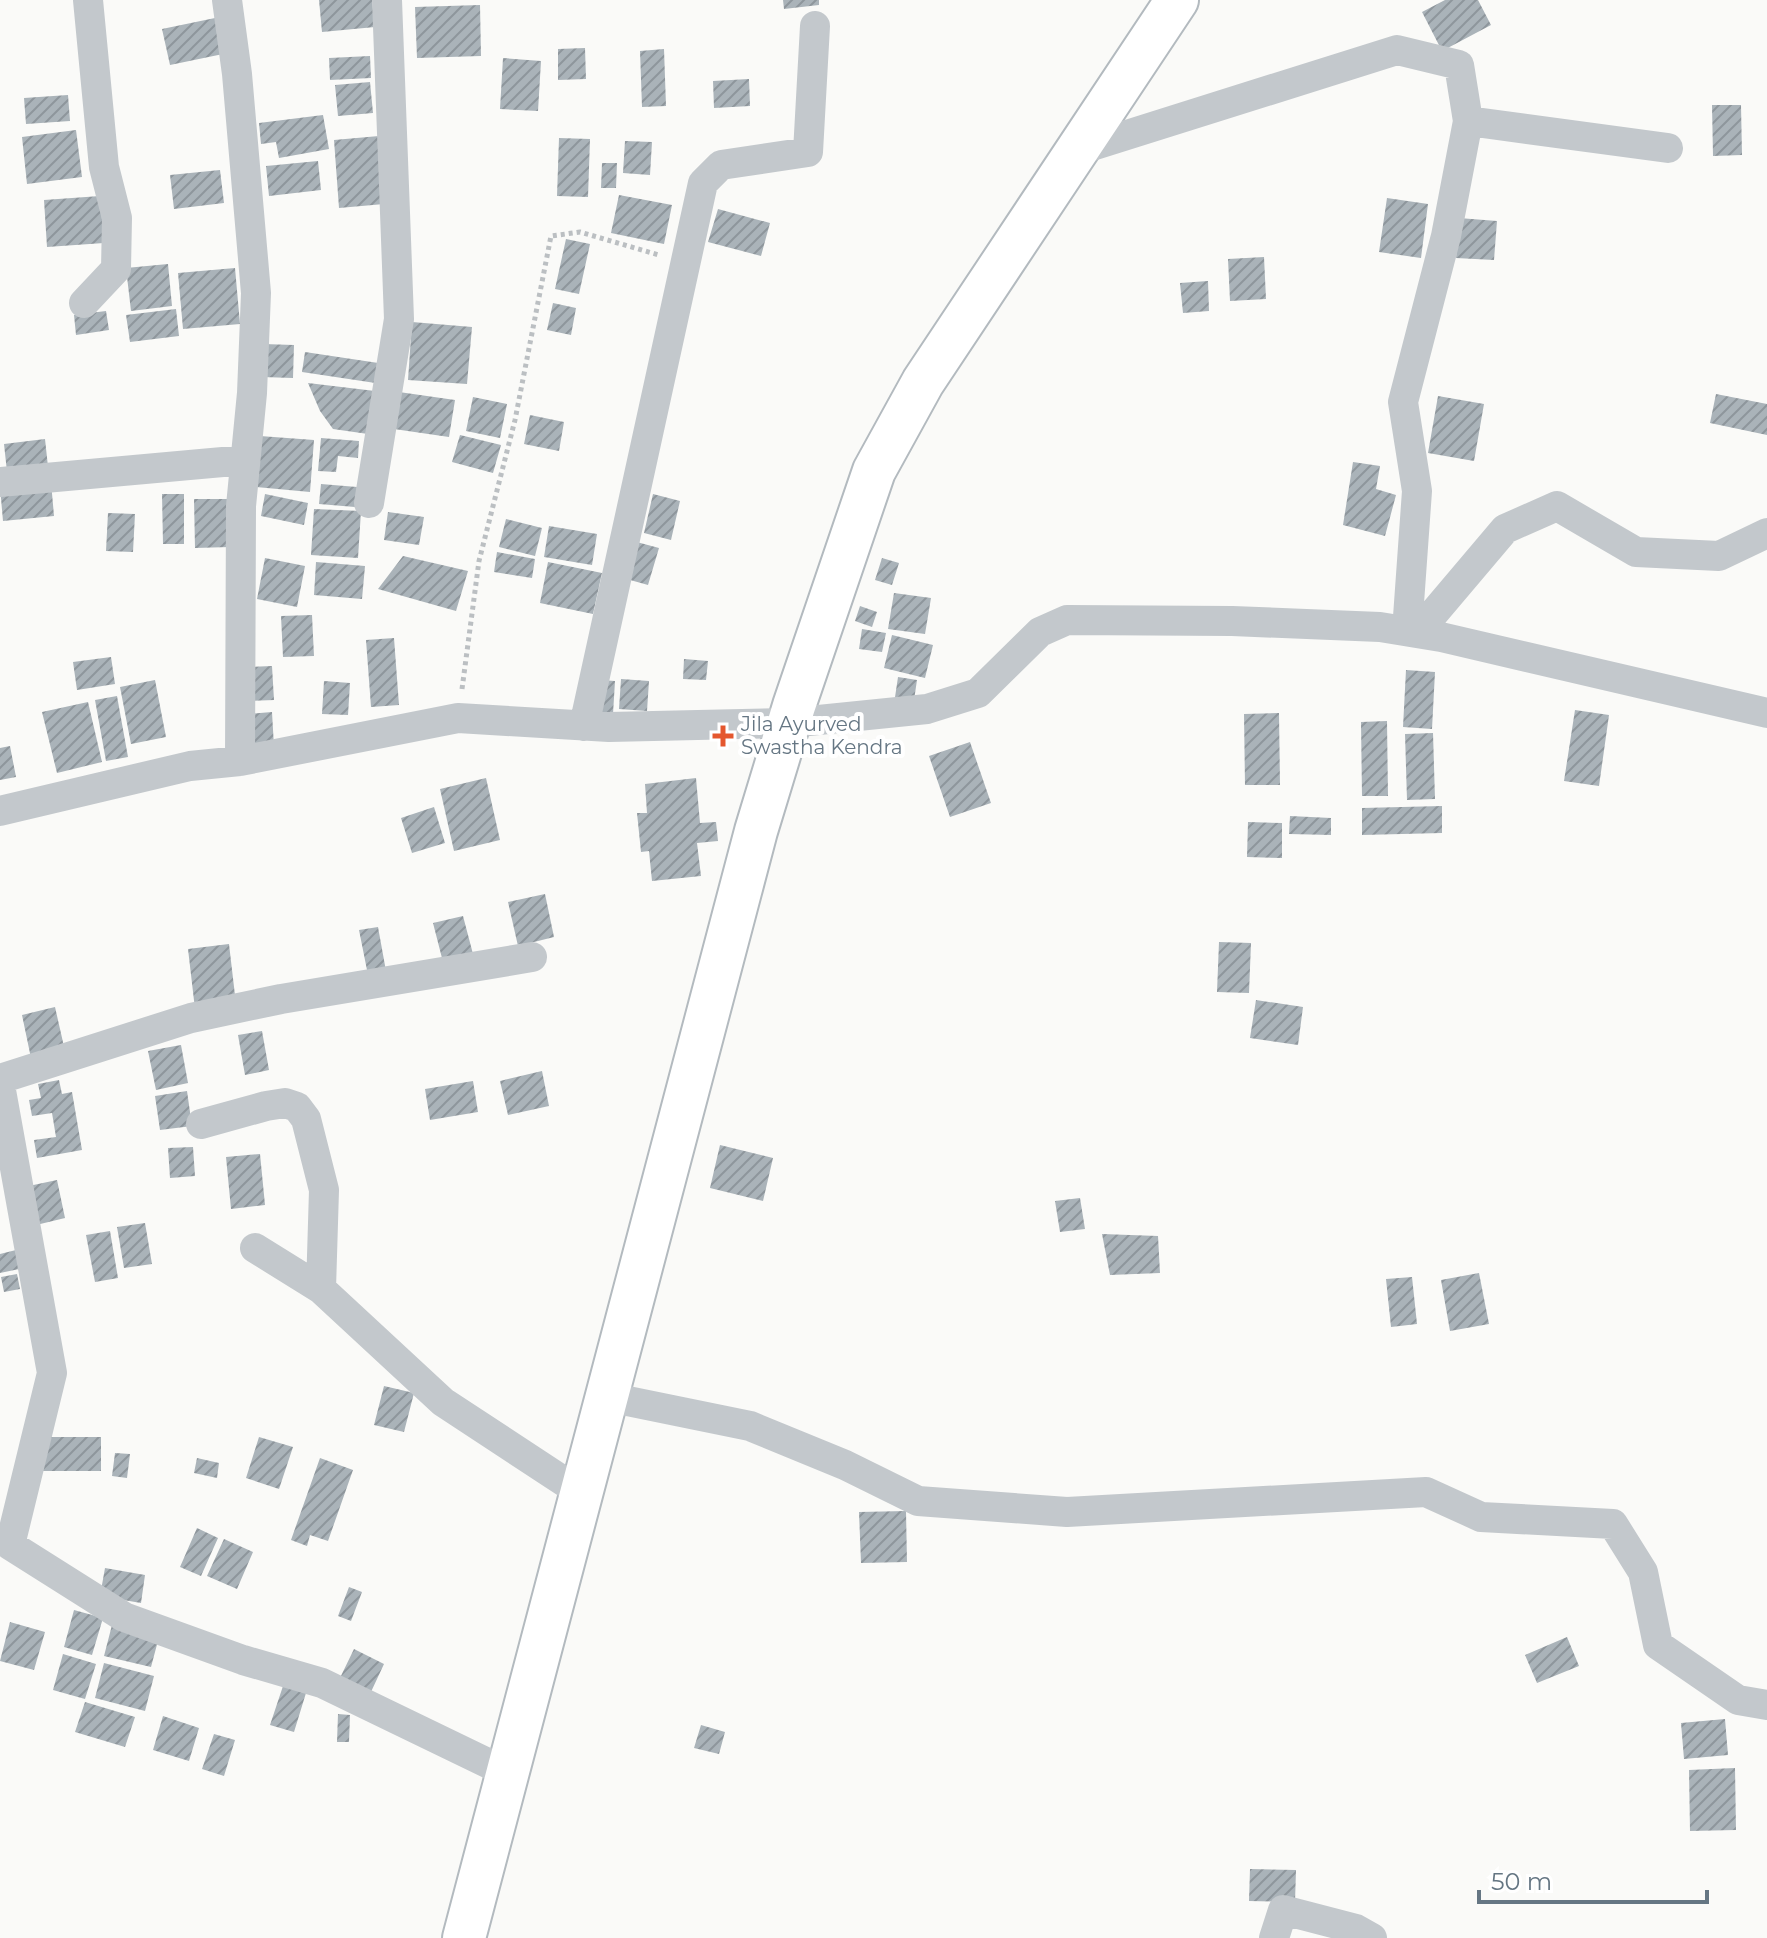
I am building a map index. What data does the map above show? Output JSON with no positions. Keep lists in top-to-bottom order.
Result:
{
  "places": {
    "health": ["Jila Ayurved Swastha Kendra"]
  },
  "scale_bar": "50 m"
}
